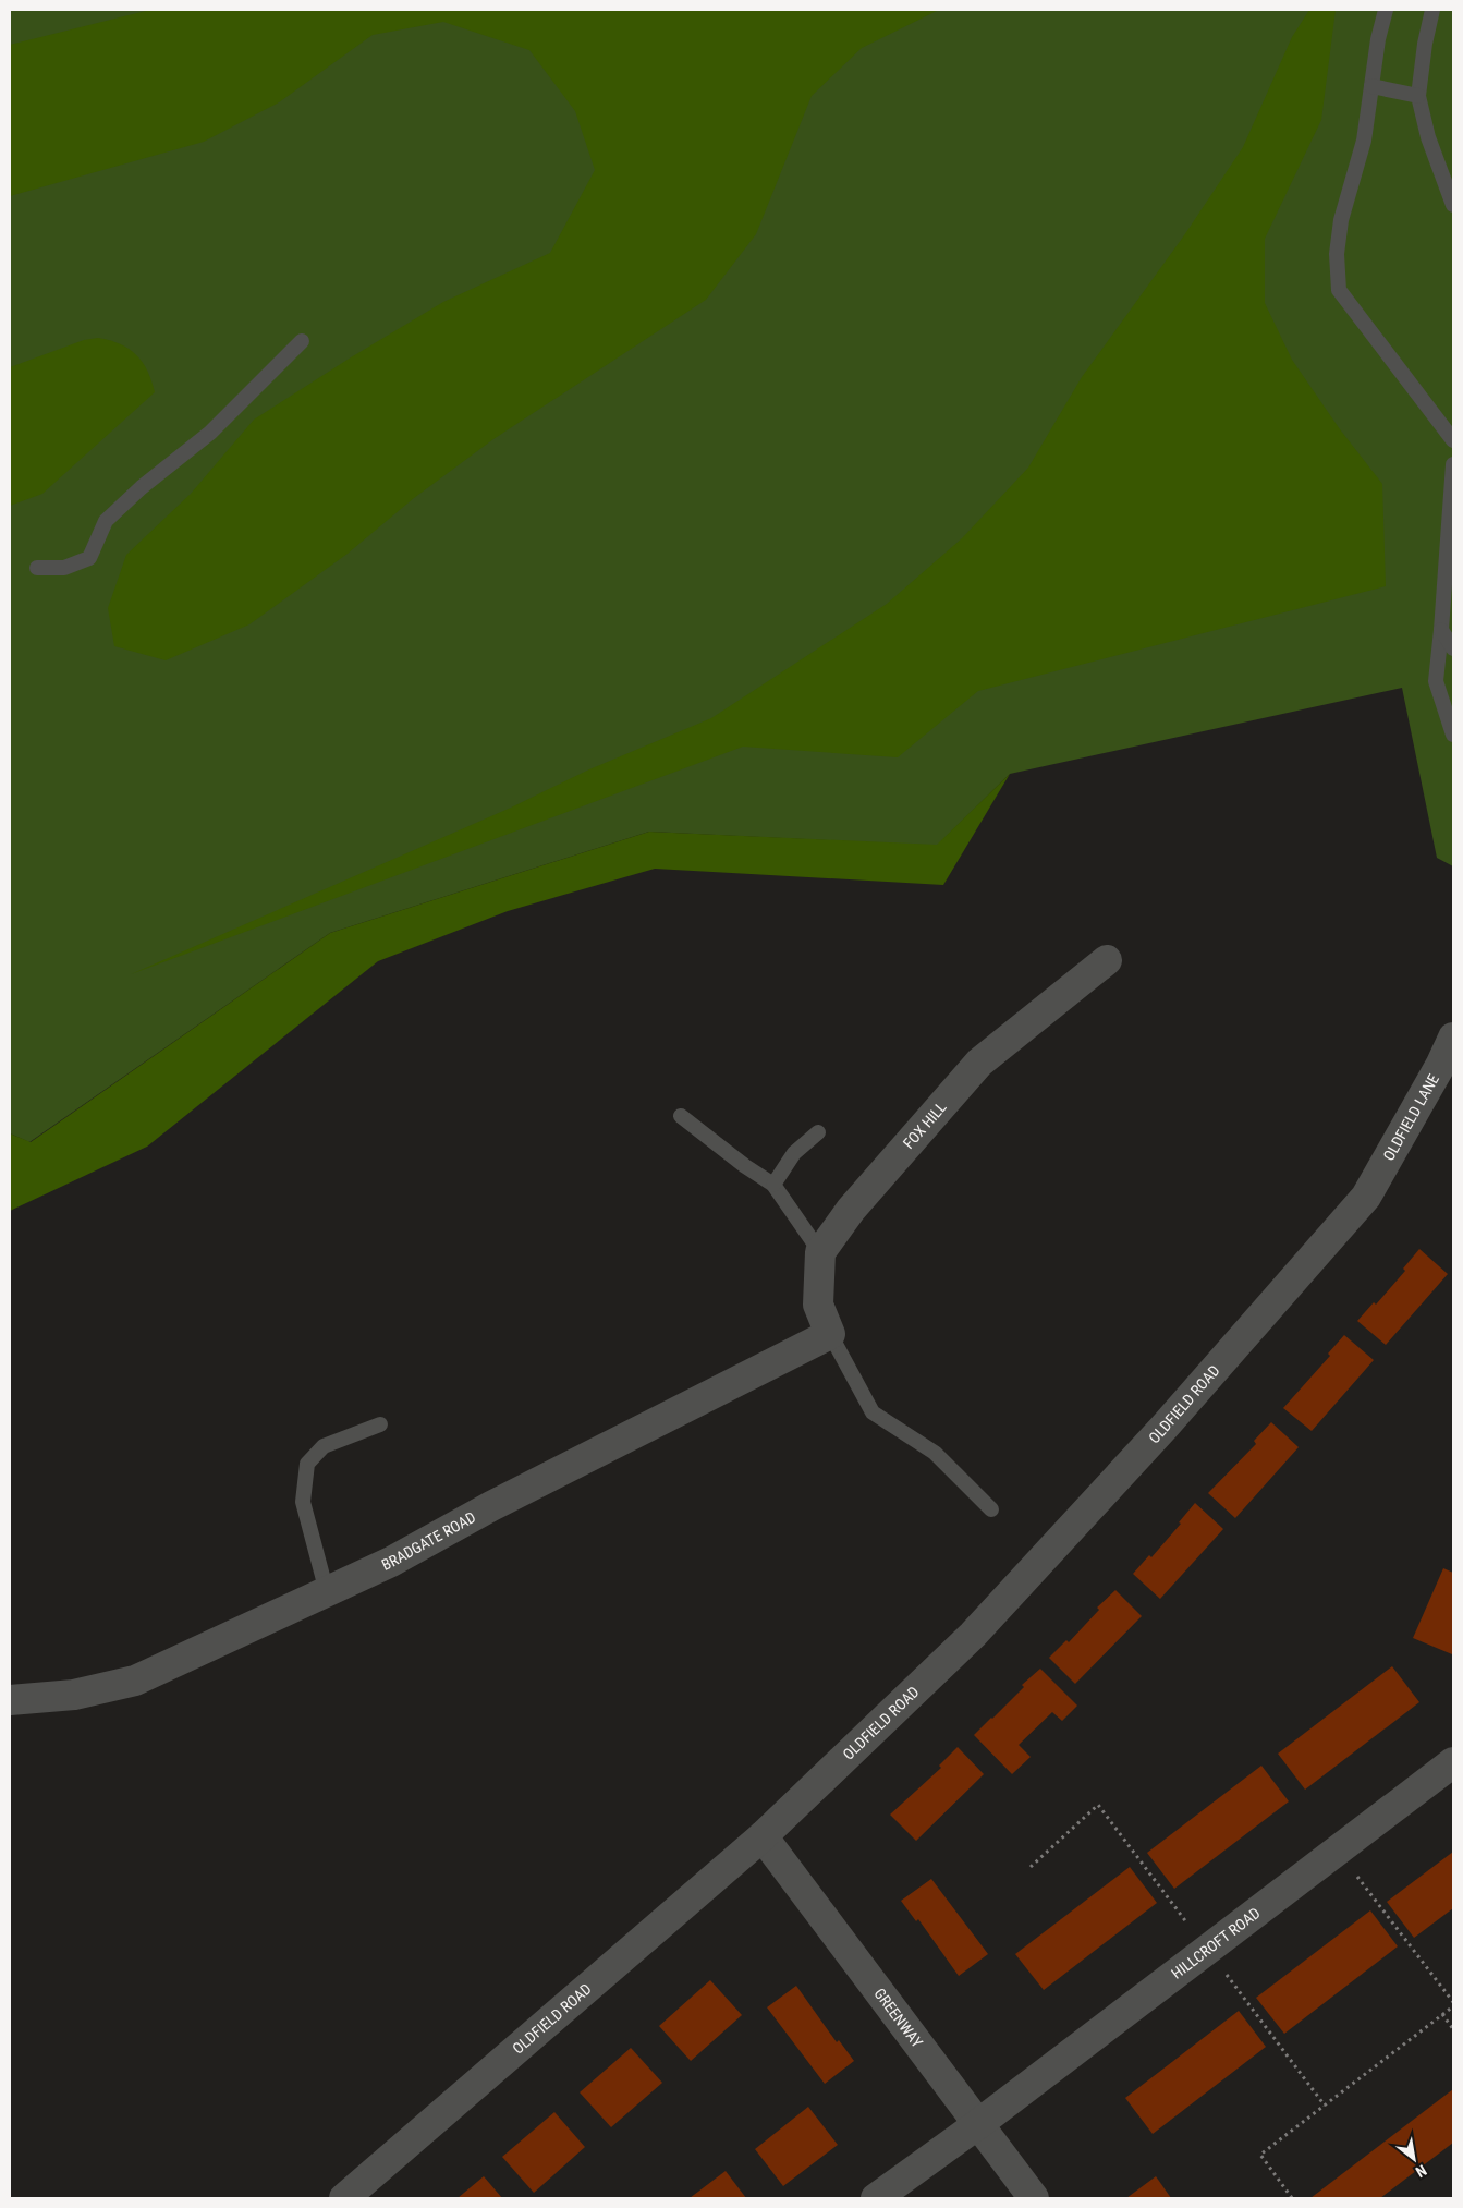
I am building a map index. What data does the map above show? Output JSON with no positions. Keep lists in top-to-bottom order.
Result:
{
  "streets": {
    "street": [
      "OLDFIELD LANE",
      "FOX HILL",
      "OLDFIELD ROAD",
      "BRADGATE ROAD",
      "HILLCROFT ROAD",
      "GREENWAY"
    ]
  },
  "crossings": [
    ["OLDFIELD LANE", "OLDFIELD ROAD"],
    ["OLDFIELD ROAD", "GREENWAY"],
    ["HILLCROFT ROAD", "GREENWAY"]
  ],
  "north": "bottom right"
}
